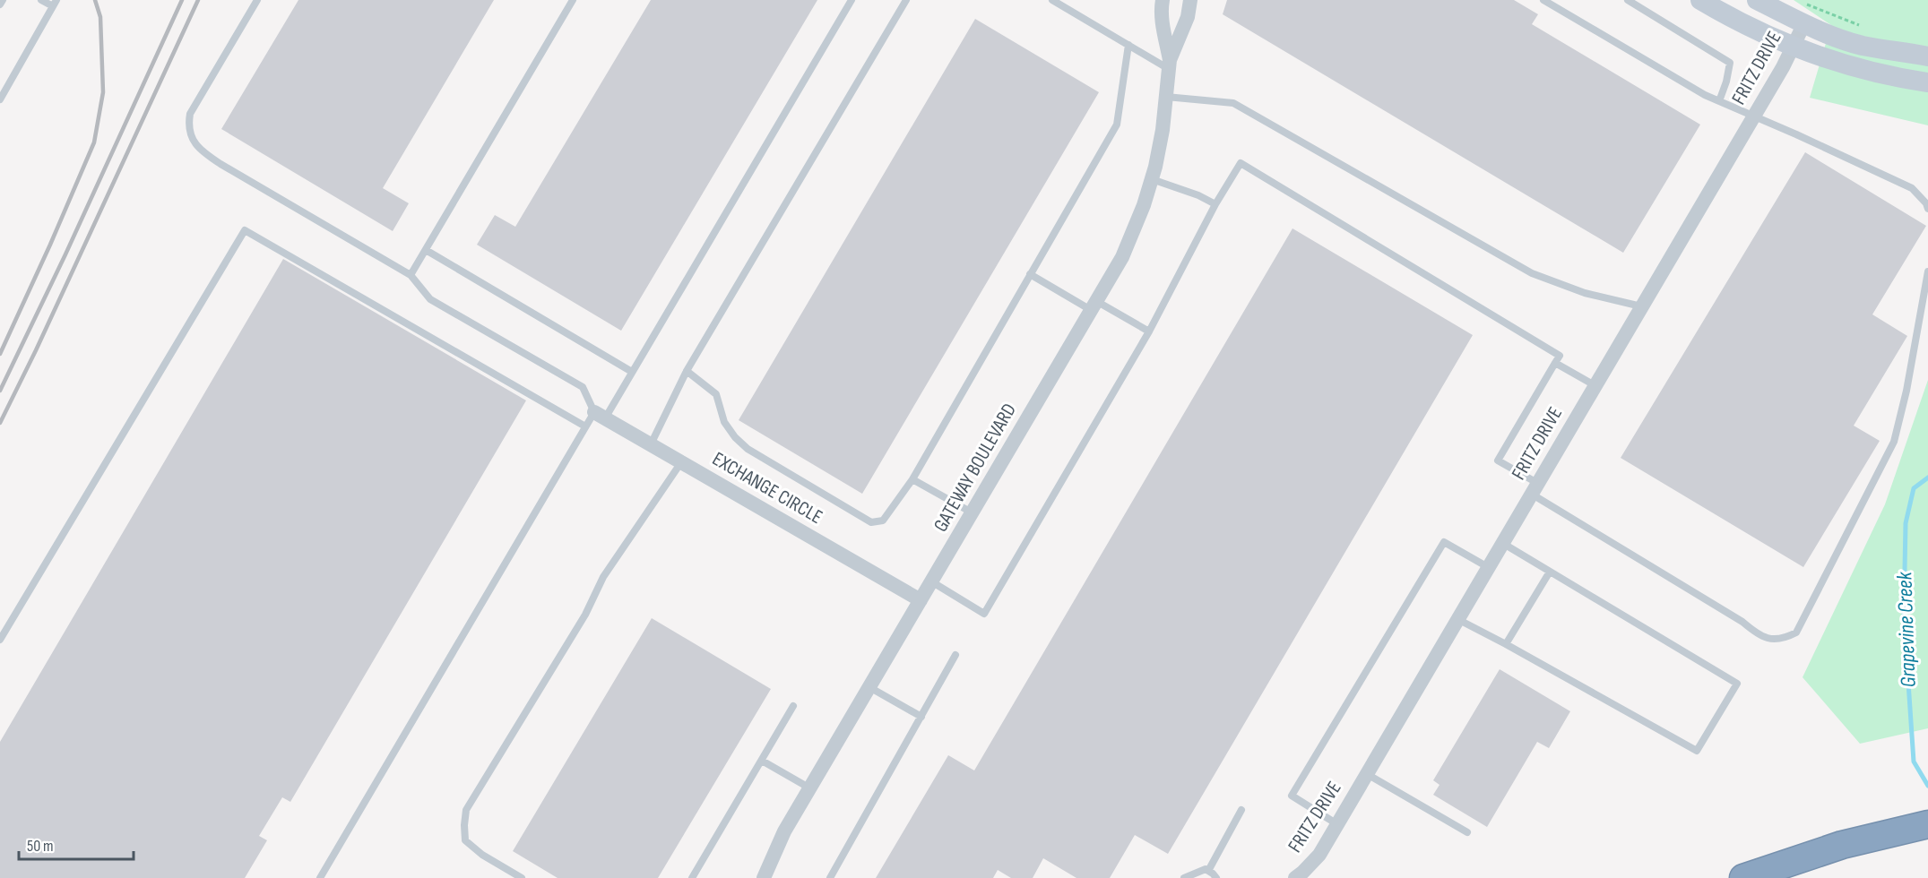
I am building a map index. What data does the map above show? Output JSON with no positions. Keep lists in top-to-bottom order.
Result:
{
  "streets": {
    "street": ["FRITZ DRIVE", "GATEWAY BOULEVARD", "EXCHANGE CIRCLE"]
  },
  "crossings": [
    ["GATEWAY BOULEVARD", "EXCHANGE CIRCLE"]
  ],
  "water": ["Grapevine Creek"],
  "scale_bar": "50 m"
}
